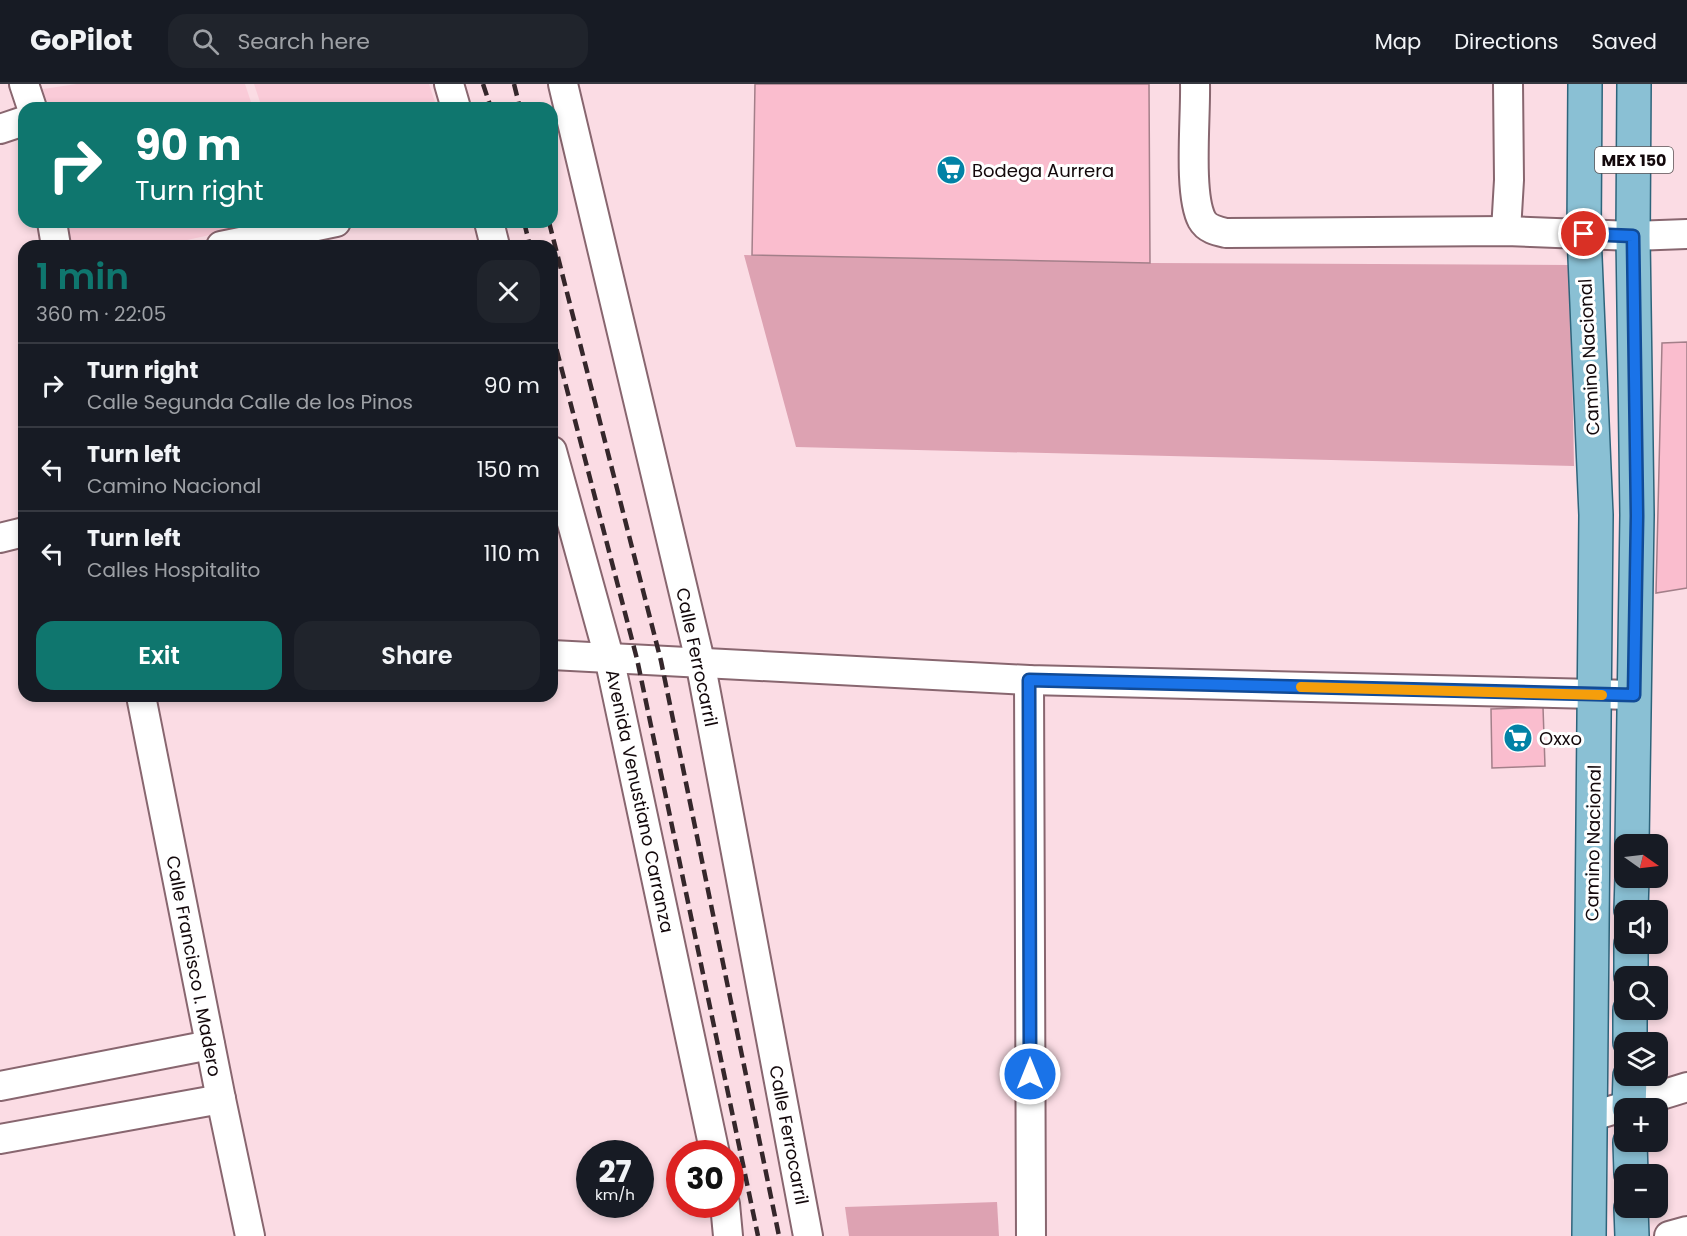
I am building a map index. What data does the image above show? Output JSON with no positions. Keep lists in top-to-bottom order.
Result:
{
  "streets": {
    "main road": ["MEX 150", "Camino Nacional"],
    "street": ["Calle Ferrocarril", "Avenida Venustiano Carranza", "Calle Francisco I. Madero"]
  },
  "crossings": [
    ["MEX 150", "Camino Nacional"]
  ],
  "places": {
    "supermarket": ["Bodega Aurrera", "Oxxo"]
  },
  "north": "right",
  "page": {
    "header": "GoPilot",
    "search": "Search here",
    "nav": ["Map", "Directions", "Saved"],
    "turn": ["90 m", "Turn right"],
    "heading": ["1 min", "360 m · 22:05"],
    "list": [
      {
        "name": "Turn right",
        "note": "Calle Segunda Calle de los Pinos",
        "value": "90 m"
      },
      {
        "name": "Turn left",
        "note": "Camino Nacional",
        "value": "150 m"
      },
      {
        "name": "Turn left",
        "note": "Calles Hospitalito",
        "value": "110 m"
      }
    ],
    "buttons": ["Exit", "Share"],
    "map_buttons": ["+", "−"],
    "speed": "27 km/h",
    "limit": "30"
  }
}
